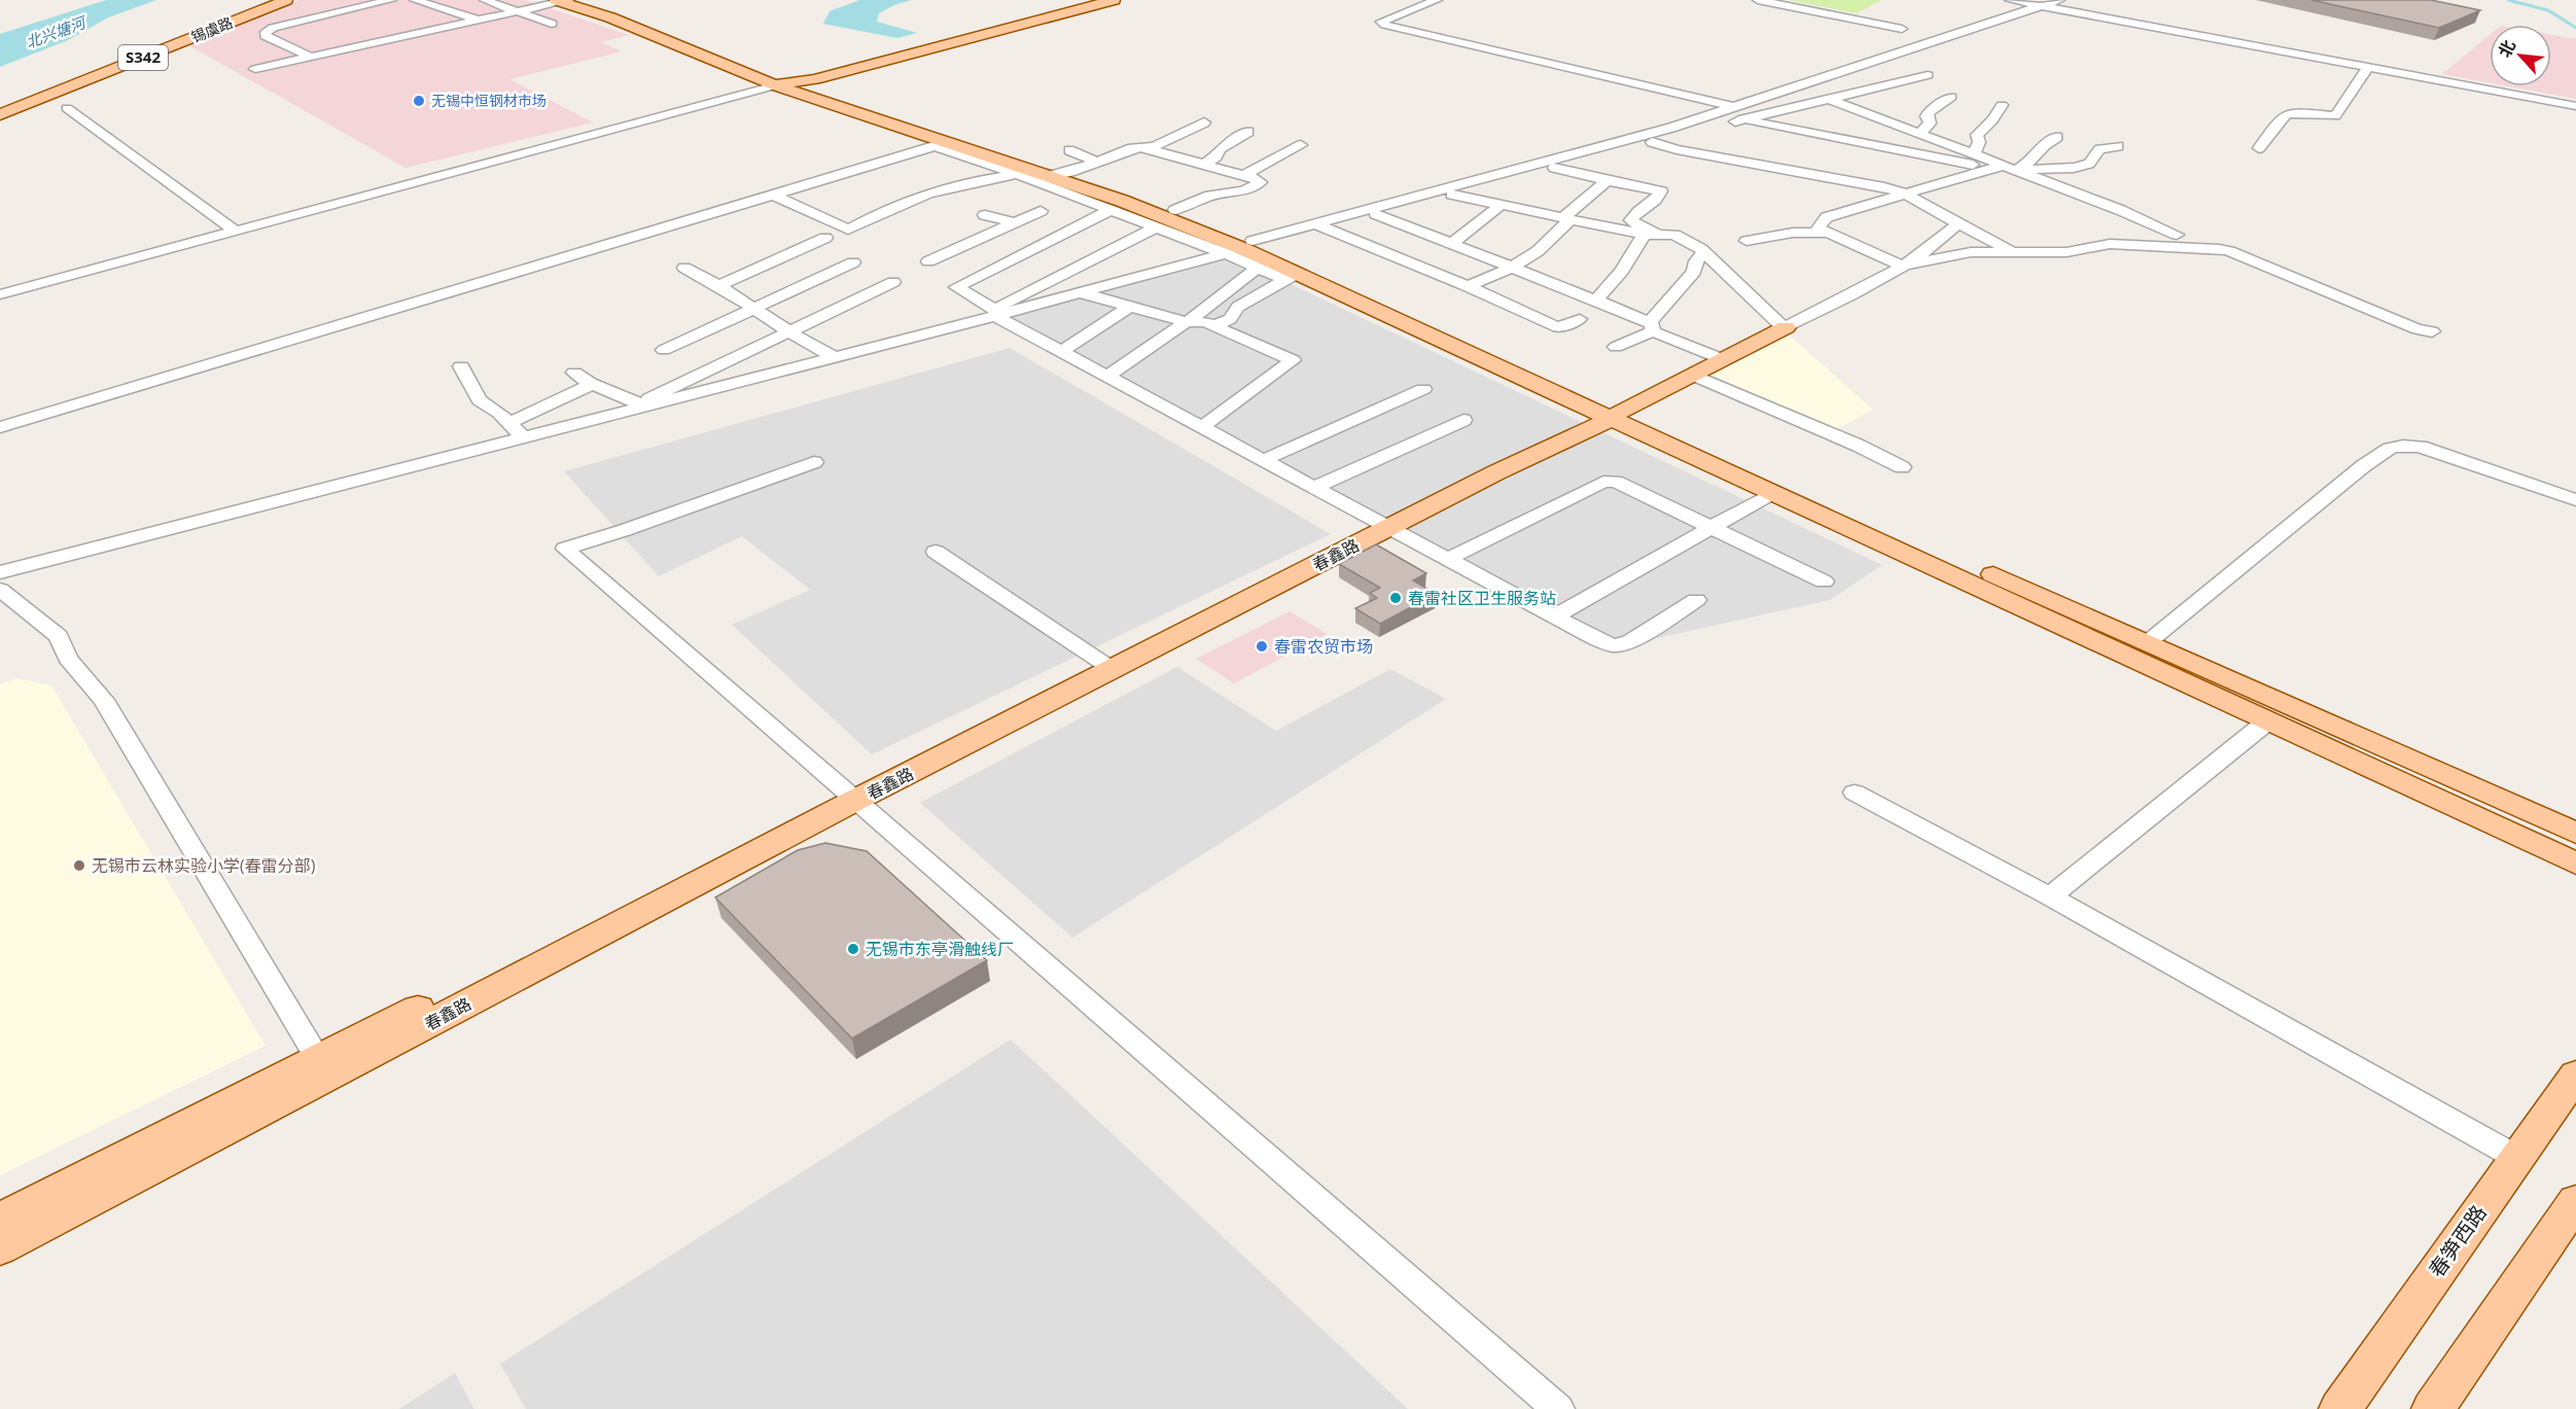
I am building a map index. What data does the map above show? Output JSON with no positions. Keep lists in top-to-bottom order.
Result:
{
  "streets": {
    "main road": [
      "锡虞路",
      "S342",
      "春鑫路",
      "春笋西路"
    ]
  },
  "water": ["北兴塘河"],
  "places": [
    "无锡中恒钢材市场",
    "春雷社区卫生服务站",
    "春雷农贸市场",
    "无锡市云林实验小学(春雷分部)",
    "无锡市东亭滑触线厂"
  ],
  "north": "top left"
}
